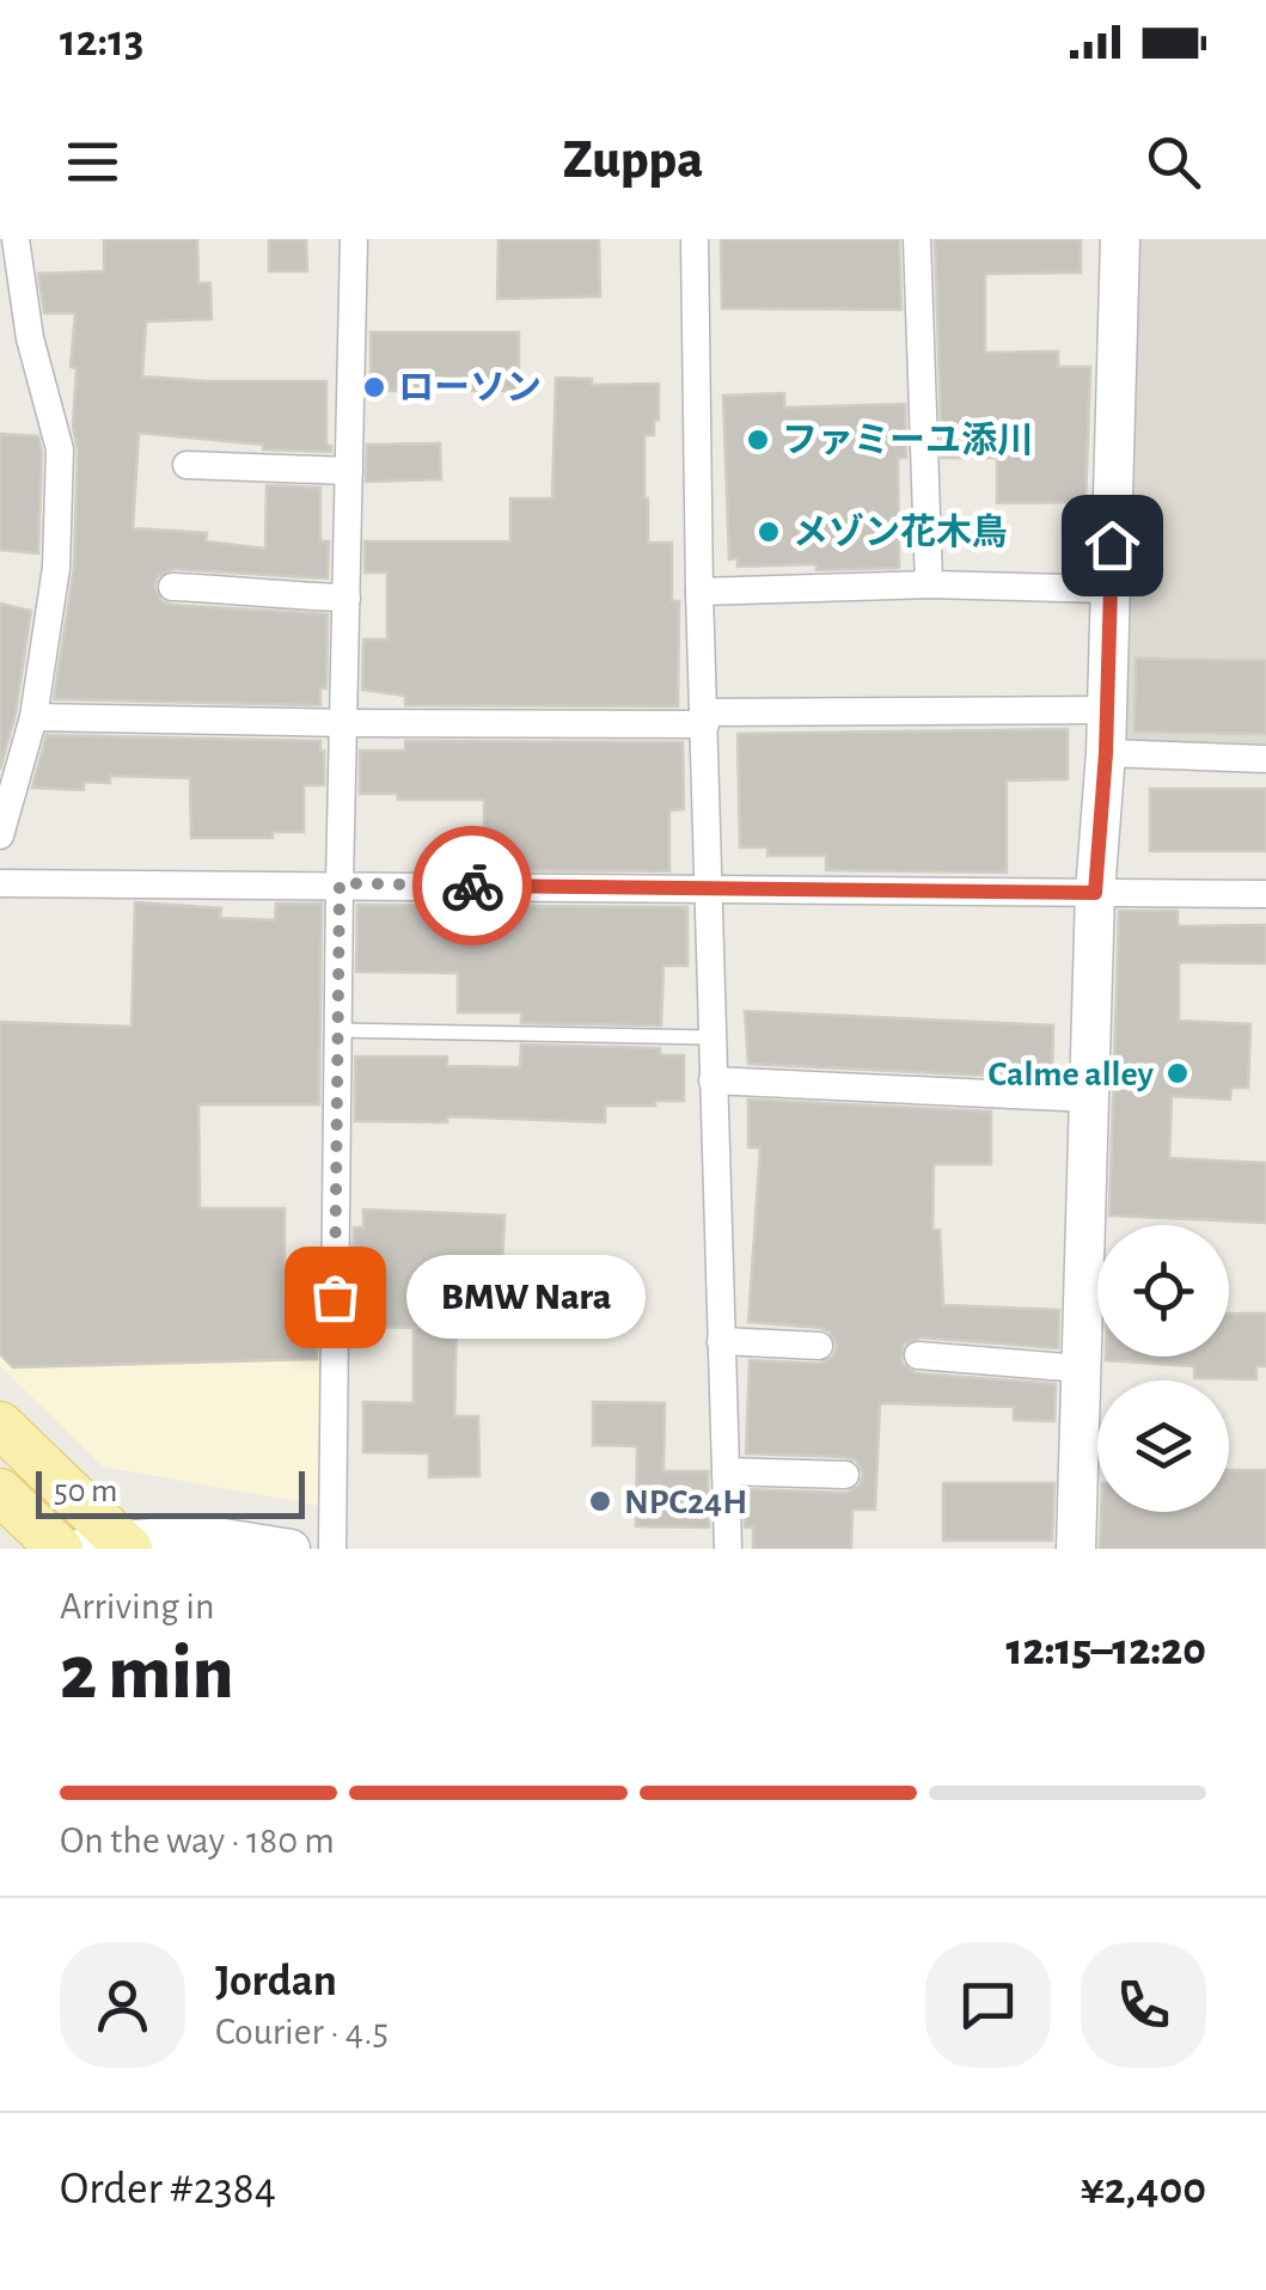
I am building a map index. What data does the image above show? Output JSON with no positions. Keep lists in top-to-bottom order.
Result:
{
  "places": [
    "ローソン",
    "ファミーユ添川",
    "メゾン花木鳥",
    "Calme alley",
    "BMW Nara",
    "NPC24H"
  ],
  "scale_bar": "50 m",
  "page": {
    "status": "12:13",
    "header": "Zuppa",
    "bubble": "BMW Nara",
    "scale": "50 m",
    "heading": ["2 min", "Arriving in", "12:15–12:20"],
    "panel": [
      "Jordan",
      "Courier · 4.5",
      "Order #2384",
      "¥2,400"
    ],
    "bar": "On the way · 180 m"
  }
}
